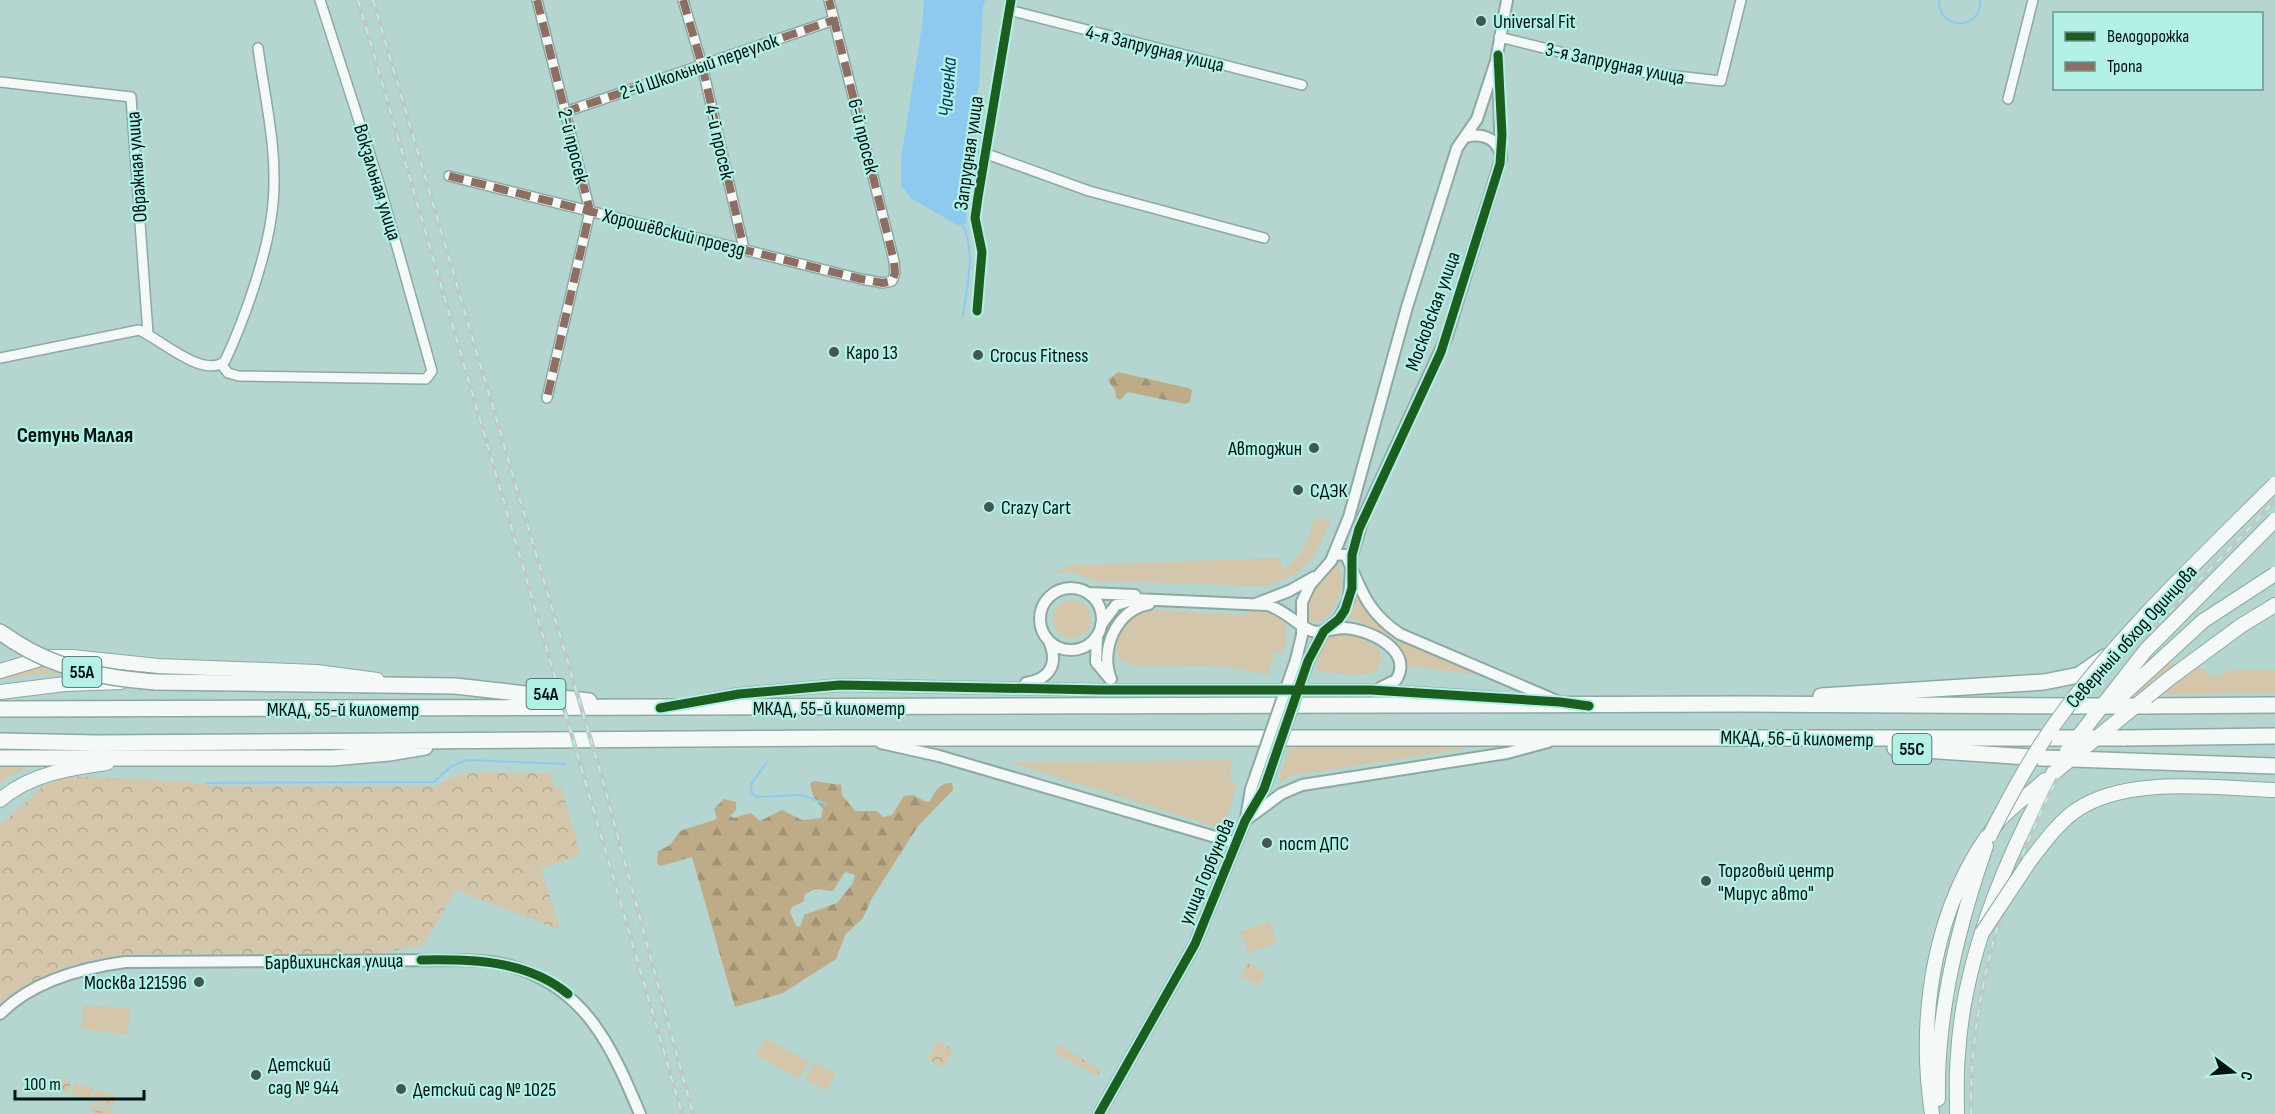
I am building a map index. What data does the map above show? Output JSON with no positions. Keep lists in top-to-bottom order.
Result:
{
  "streets": {
    "highway": [
      "55А",
      "54А",
      "МКАД, 55-й километр",
      "МКАД, 56-й километр",
      "55C"
    ],
    "main road": ["Северный обход Одинцова"],
    "street": [
      "4-я Запрудная улица",
      "3-я Запрудная улица",
      "2-й Школьный переулок",
      "6-й просек",
      "4-й просек",
      "2-й просек",
      "Запрудная улица",
      "Овражная улица",
      "Вокзальная улица",
      "Хорошёвский проезд",
      "Московская улица",
      "улица Горбунова",
      "Барвихинская улица"
    ]
  },
  "crossings": [
    ["4-я Запрудная улица", "Запрудная улица"],
    ["3-я Запрудная улица", "Московская улица"],
    ["2-й Школьный переулок", "6-й просек"],
    ["2-й Школьный переулок", "4-й просек"],
    ["2-й Школьный переулок", "2-й просек"],
    ["6-й просек", "Хорошёвский проезд"],
    ["4-й просек", "Хорошёвский проезд"],
    ["2-й просек", "Хорошёвский проезд"],
    ["Московская улица", "улица Горбунова"],
    ["Северный обход Одинцова", "МКАД, 56-й километр"],
    ["55А", "54А"],
    ["54А", "МКАД, 55-й километр"],
    ["МКАД, 55-й километр", "МКАД, 56-й километр"],
    ["МКАД, 56-й километр", "55C"]
  ],
  "districts": ["Сетунь Малая"],
  "water": ["Чаченка"],
  "places": [
    "Universal Fit",
    "Каро 13",
    "Crocus Fitness",
    "Автоджин",
    "СДЭК",
    "Crazy Cart",
    "пост ДПС",
    "Торговый центр \"Мирус авто\"",
    "Москва 121596",
    "Детский сад № 944",
    "Детский сад № 1025"
  ],
  "legend": ["Велодорожка", "Тропа"],
  "scale_bar": "100 m",
  "north": "right"
}
